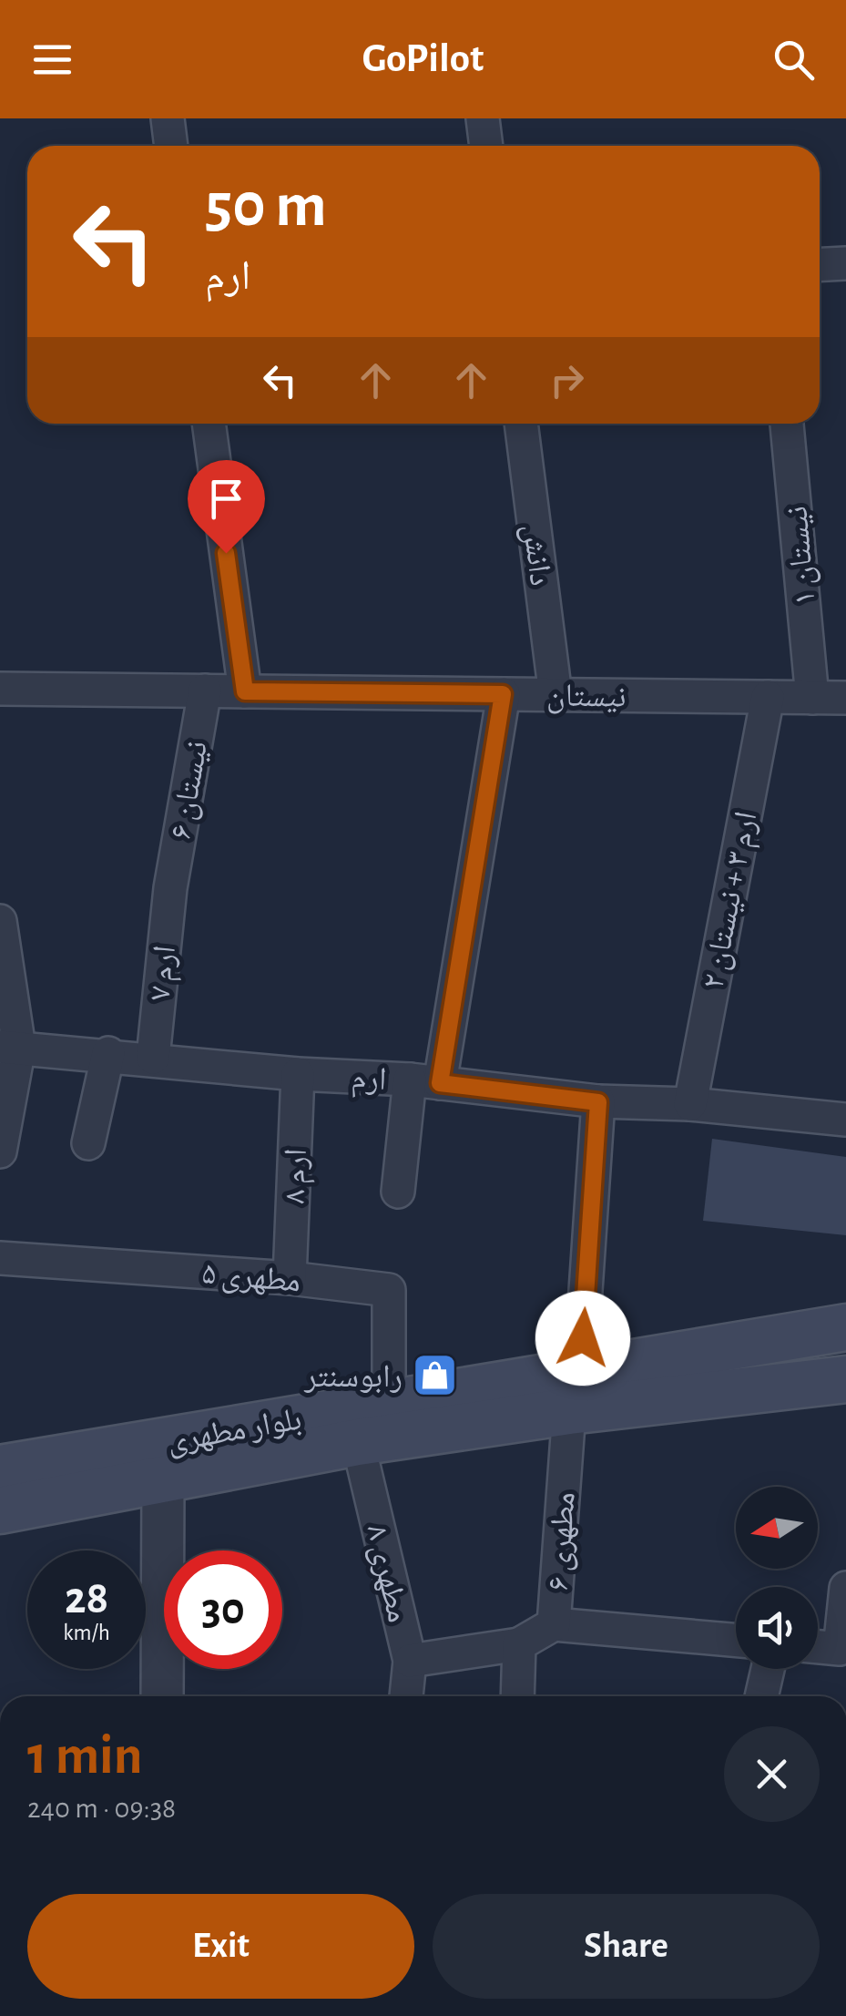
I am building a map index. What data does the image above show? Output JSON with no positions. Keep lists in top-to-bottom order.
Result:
{
  "streets": {
    "main road": ["بلوار مطهری"],
    "street": [
      "دانش",
      "نیستان ۱",
      "نیستان",
      "نیستان ۶",
      "ارم ۳ + نیستان ۲",
      "ارم ۷",
      "ارم",
      "ارم ۸",
      "مطهری ۵",
      "مطهری ۶",
      "مطهری ۸"
    ]
  },
  "crossings": [
    ["دانش", "نیستان"],
    ["نیستان ۱", "نیستان"],
    ["نیستان", "نیستان ۶"],
    ["نیستان", "ارم ۳ + نیستان ۲"],
    ["نیستان ۶", "ارم ۷"],
    ["ارم ۳ + نیستان ۲", "ارم"],
    ["ارم ۷", "ارم"],
    ["ارم", "ارم ۸"],
    ["ارم", "مطهری ۶"],
    ["ارم ۸", "مطهری ۵"],
    ["مطهری ۵", "بلوار مطهری"],
    ["بلوار مطهری", "مطهری ۶"],
    ["بلوار مطهری", "مطهری ۸"]
  ],
  "places": {
    "shop": ["رابوسنتر"]
  },
  "north": "left",
  "page": {
    "header": "GoPilot",
    "turn": ["50 m", "ارم"],
    "speed": "28 km/h",
    "limit": "30",
    "heading": ["1 min", "240 m · 09:38"],
    "buttons": ["Exit", "Share"]
  }
}
